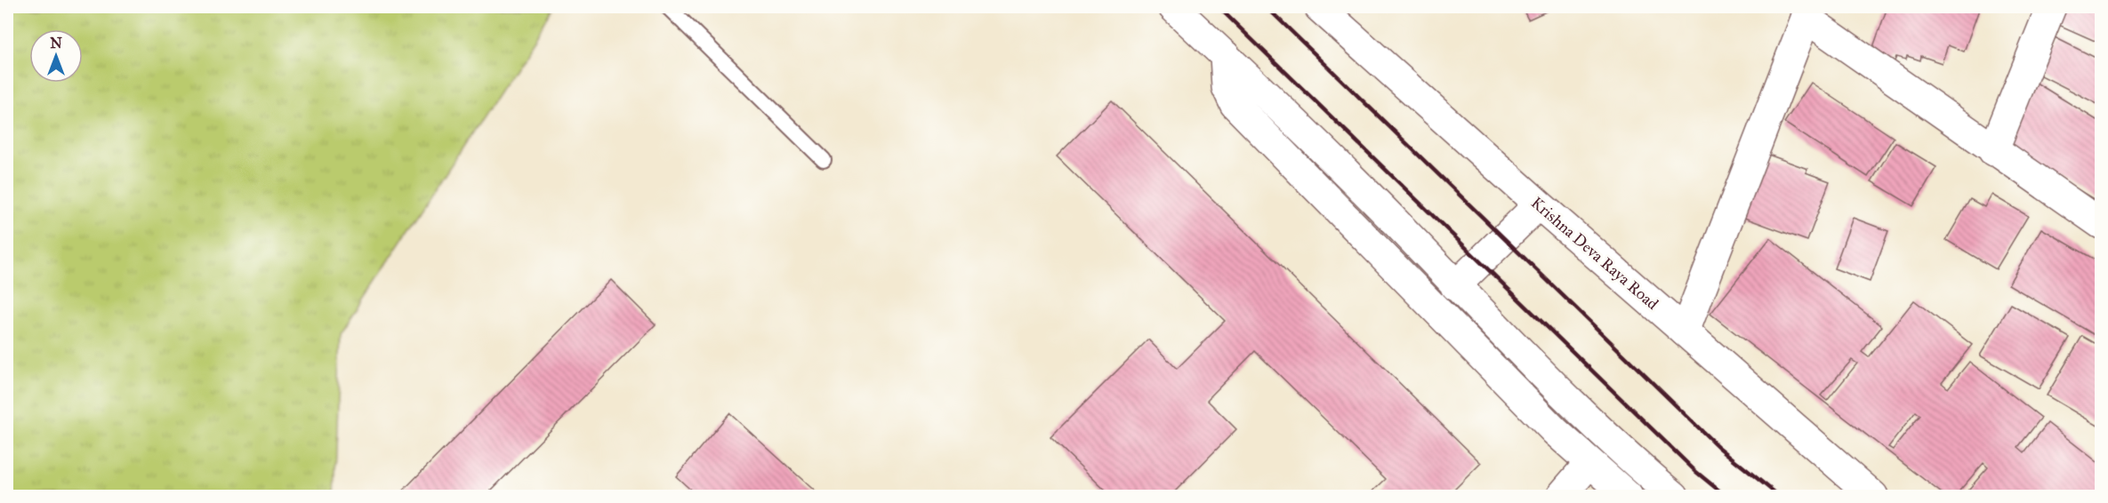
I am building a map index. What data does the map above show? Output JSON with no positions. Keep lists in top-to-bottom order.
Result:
{
  "streets": {
    "main road": ["Krishna Deva Raya Road"]
  },
  "north": "top"
}
